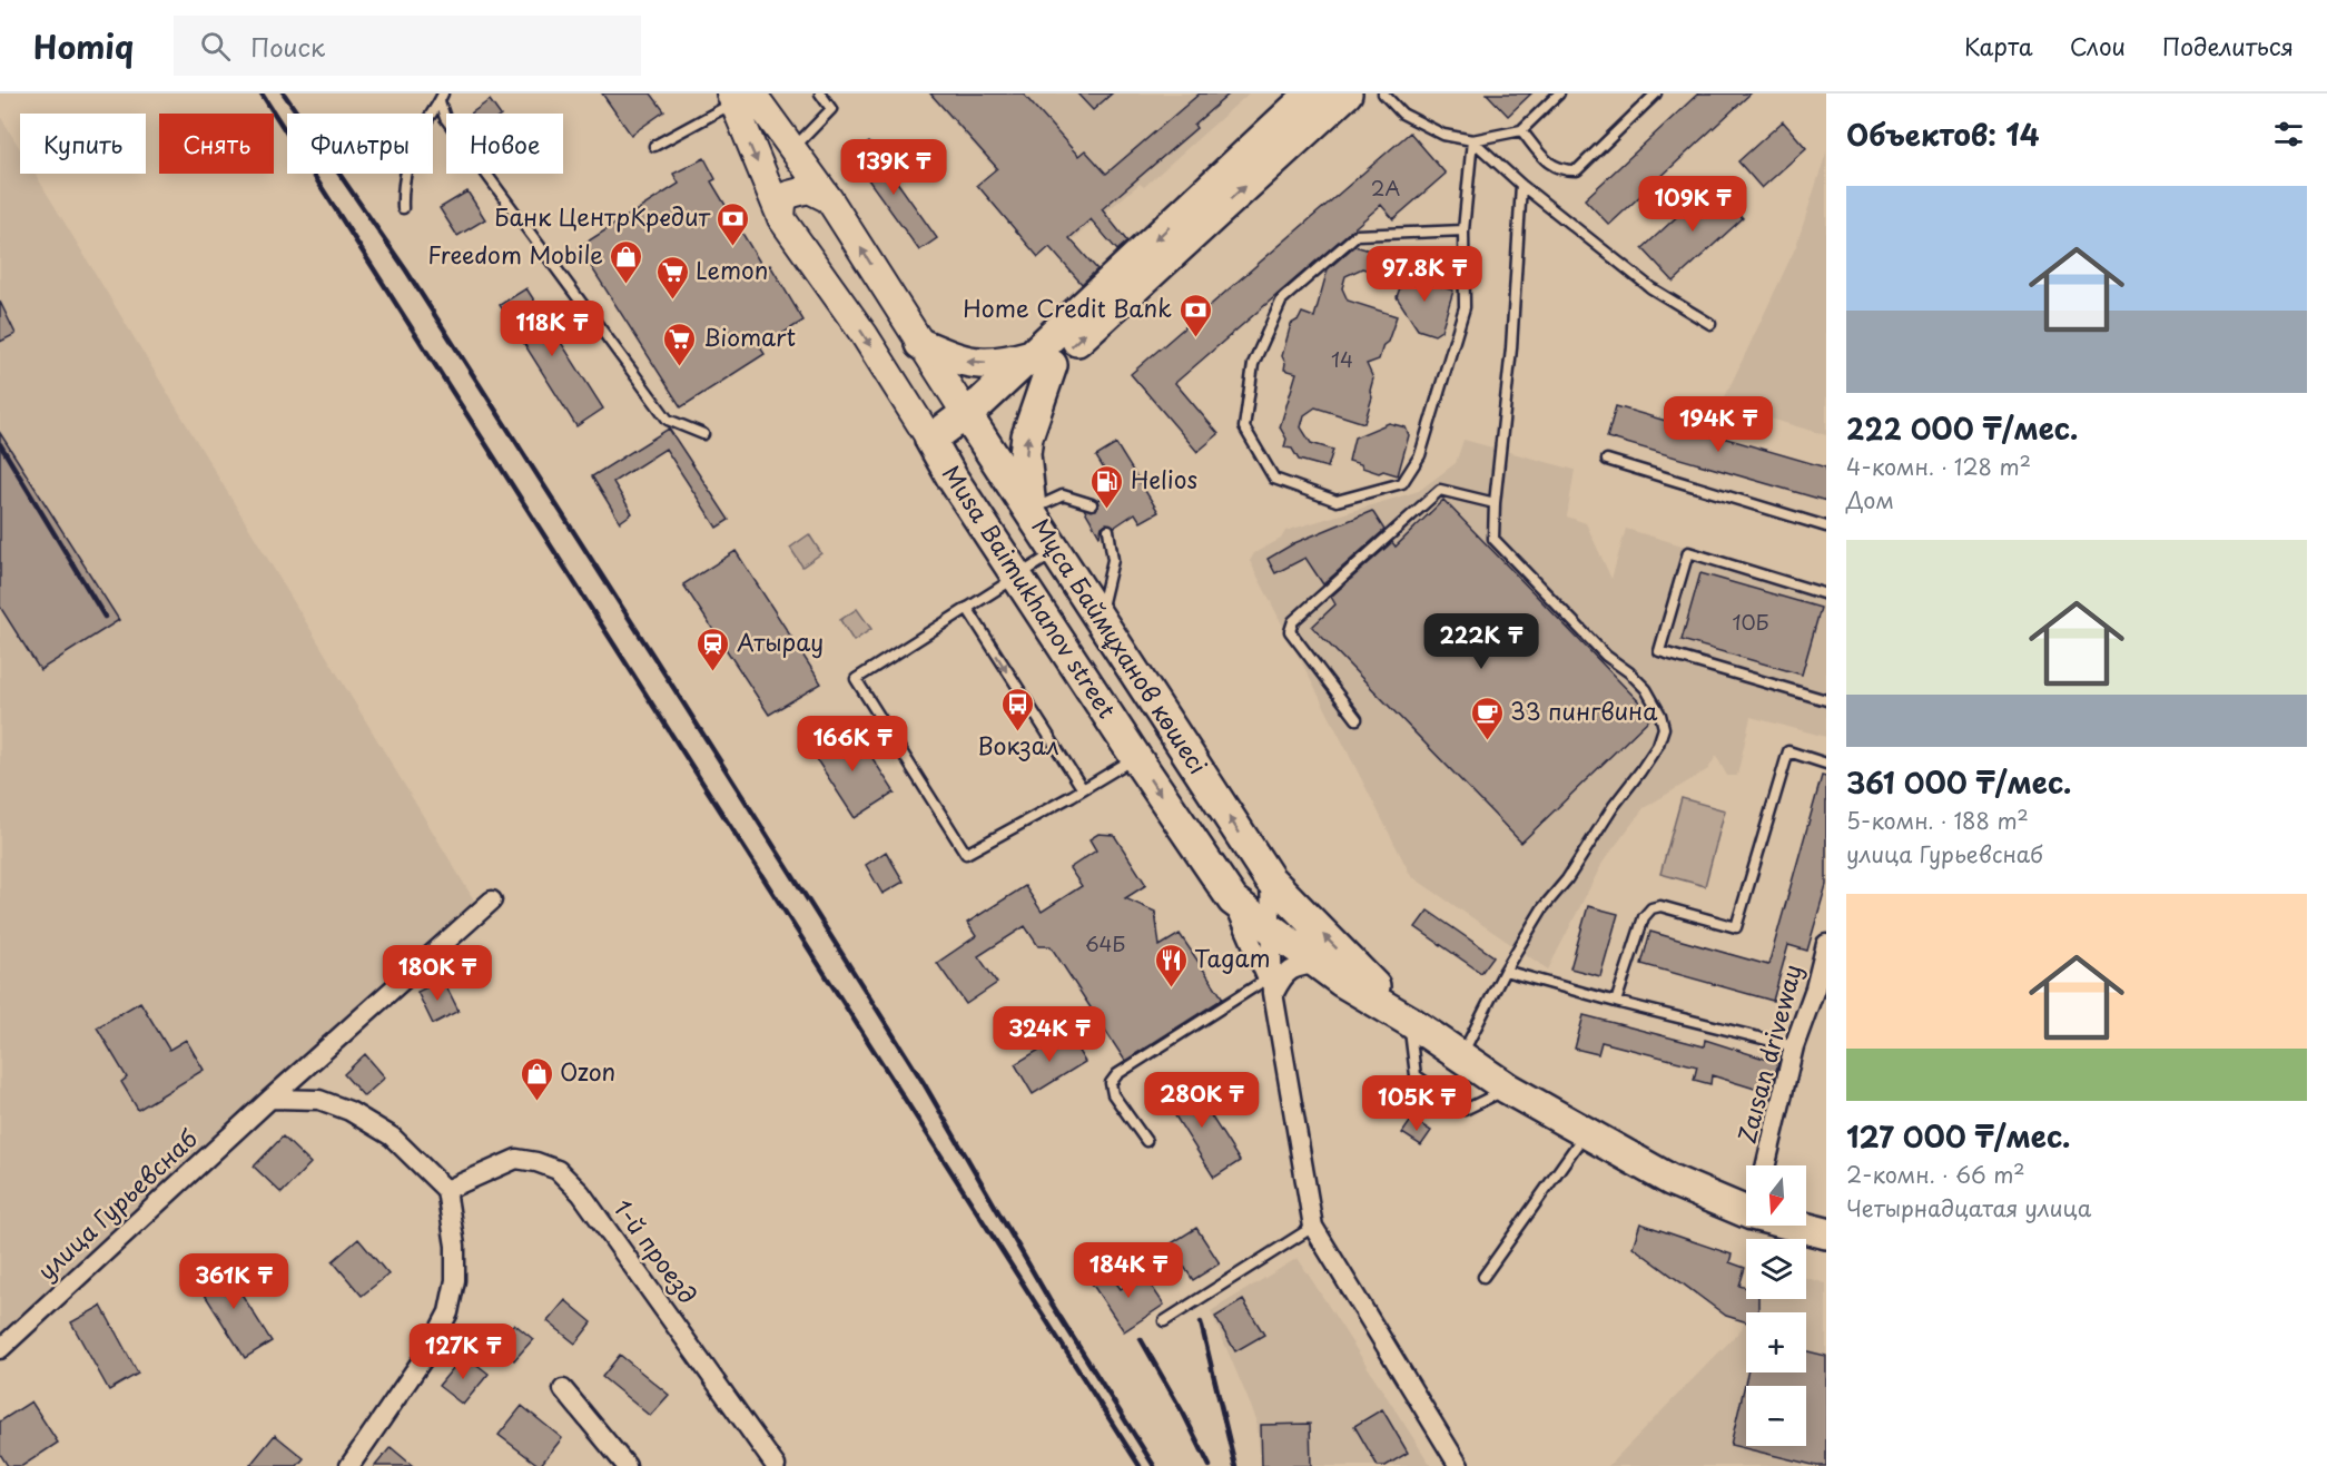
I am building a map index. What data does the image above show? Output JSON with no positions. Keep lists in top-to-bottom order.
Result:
{
  "streets": {
    "main road": ["Musa Baimukhanov street", "Мұса Баймұханов көшесі"],
    "street": ["Zaısan driveway", "улица Гурьевснаб", "1-й проезд"]
  },
  "crossings": [
    ["Musa Baimukhanov street", "Мұса Баймұханов көшесі"]
  ],
  "one_way": ["Мұса Баймұханов көшесі"],
  "places": {
    "bank": ["Банк ЦентрКредит", "Home Credit Bank"],
    "shop": ["Freedom Mobile", "Ozon"],
    "supermarket": ["Lemon", "Biomart"],
    "fuel station": ["Helios"],
    "station": ["Атырау"],
    "bus stop": ["Вокзал"],
    "cafe": ["33 пингвина"],
    "restaurant": ["Tagam"]
  },
  "house_numbers": [
    "2А",
    "14",
    "10Б",
    "64Б"
  ],
  "north": "bottom",
  "page": {
    "header": "Homiq",
    "search": "Поиск",
    "nav": ["Карта", "Слои", "Поделиться"],
    "heading": "Объектов: 14",
    "chip": [
      "Купить",
      "Снять",
      "Фильтры",
      "Новое"
    ],
    "price": [
      "139K ₸",
      "109K ₸",
      "97.8K ₸",
      "118K ₸",
      "194K ₸",
      "222K ₸",
      "166K ₸",
      "180K ₸",
      "324K ₸",
      "280K ₸",
      "105K ₸",
      "184K ₸",
      "361K ₸",
      "127K ₸"
    ],
    "list": [
      {
        "name": "222 000 ₸/мес.",
        "note": "4-комн. · 128 m² · Дом"
      },
      {
        "name": "361 000 ₸/мес.",
        "note": "5-комн. · 188 m² · улица Гурьевснаб"
      },
      {
        "name": "127 000 ₸/мес.",
        "note": "2-комн. · 66 m² · Четырнадцатая улица"
      }
    ],
    "map_buttons": ["+", "−"]
  }
}
